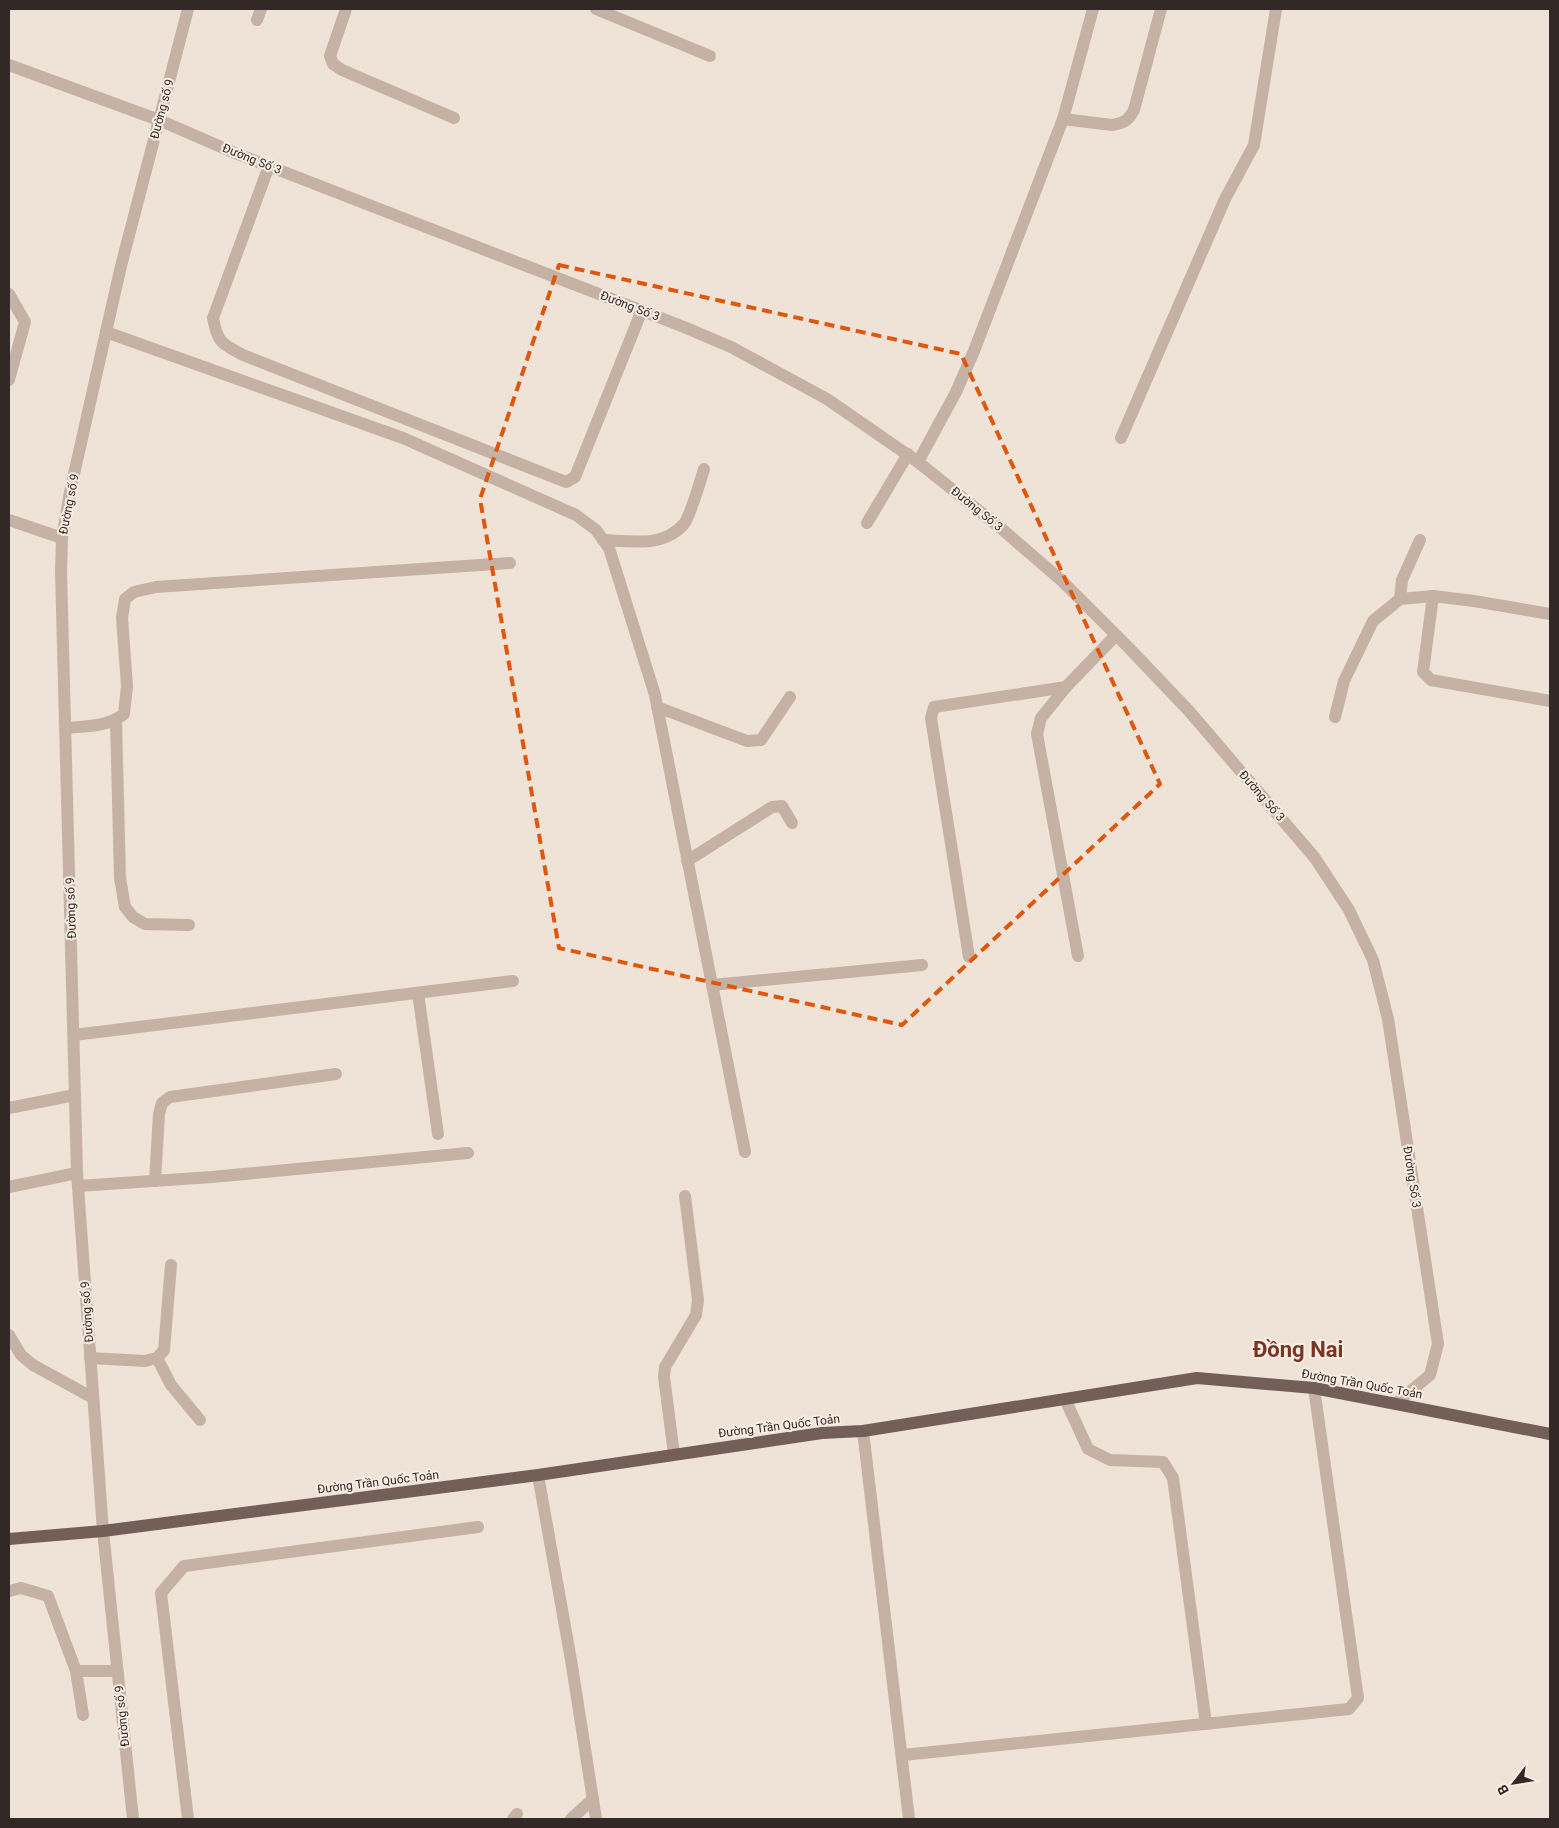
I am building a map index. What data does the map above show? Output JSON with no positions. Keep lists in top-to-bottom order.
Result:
{
  "streets": {
    "main road": ["Đường Trần Quốc Toản"],
    "street": ["Đường số 9", "Đường Số 3"]
  },
  "crossings": [
    ["Đường số 9", "Đường Số 3"],
    ["Đường số 9", "Đường Trần Quốc Toản"],
    ["Đường Số 3", "Đường Trần Quốc Toản"]
  ],
  "districts": ["Đồng Nai"],
  "north": "bottom left"
}
